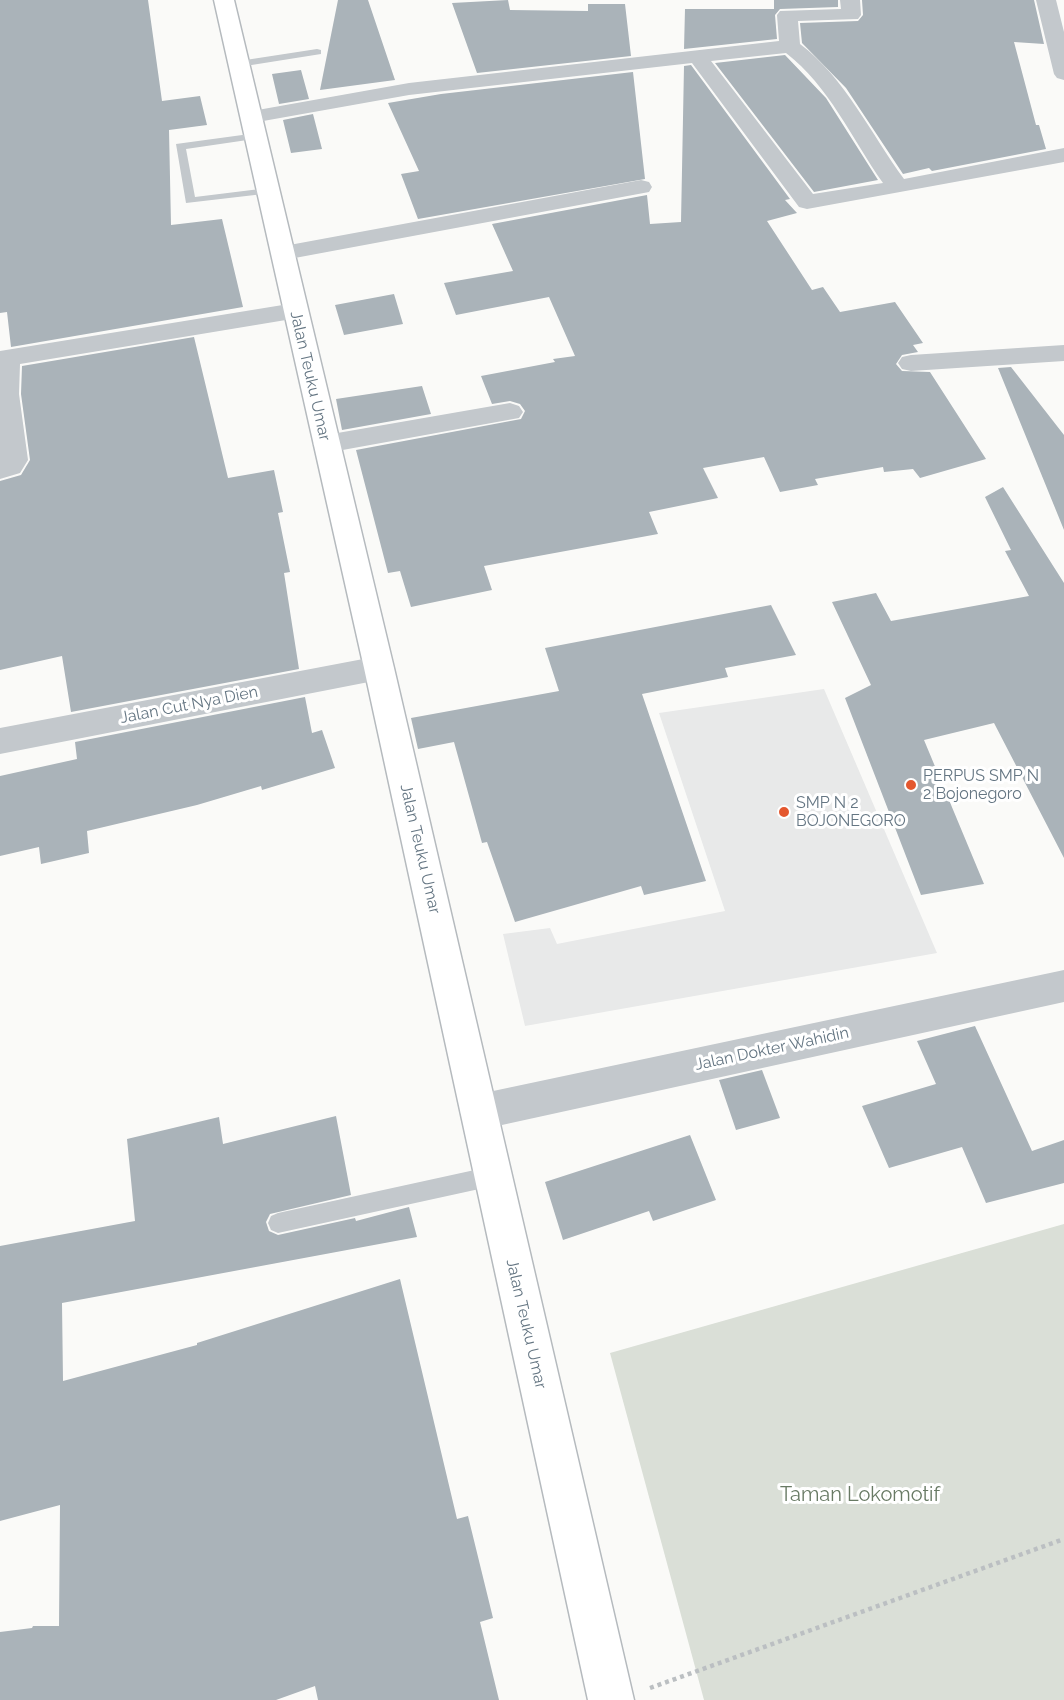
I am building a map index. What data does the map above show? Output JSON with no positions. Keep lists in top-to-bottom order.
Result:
{
  "streets": {
    "main road": ["Jalan Teuku Umar"],
    "street": ["Jalan Cut Nya Dien", "Jalan Dokter Wahidin"]
  },
  "crossings": [
    ["Jalan Teuku Umar", "Jalan Cut Nya Dien"],
    ["Jalan Teuku Umar", "Jalan Dokter Wahidin"]
  ],
  "parks": ["Taman Lokomotif"],
  "places": ["PERPUS SMP N 2 Bojonegoro", "SMP N 2 BOJONEGORO"]
}
